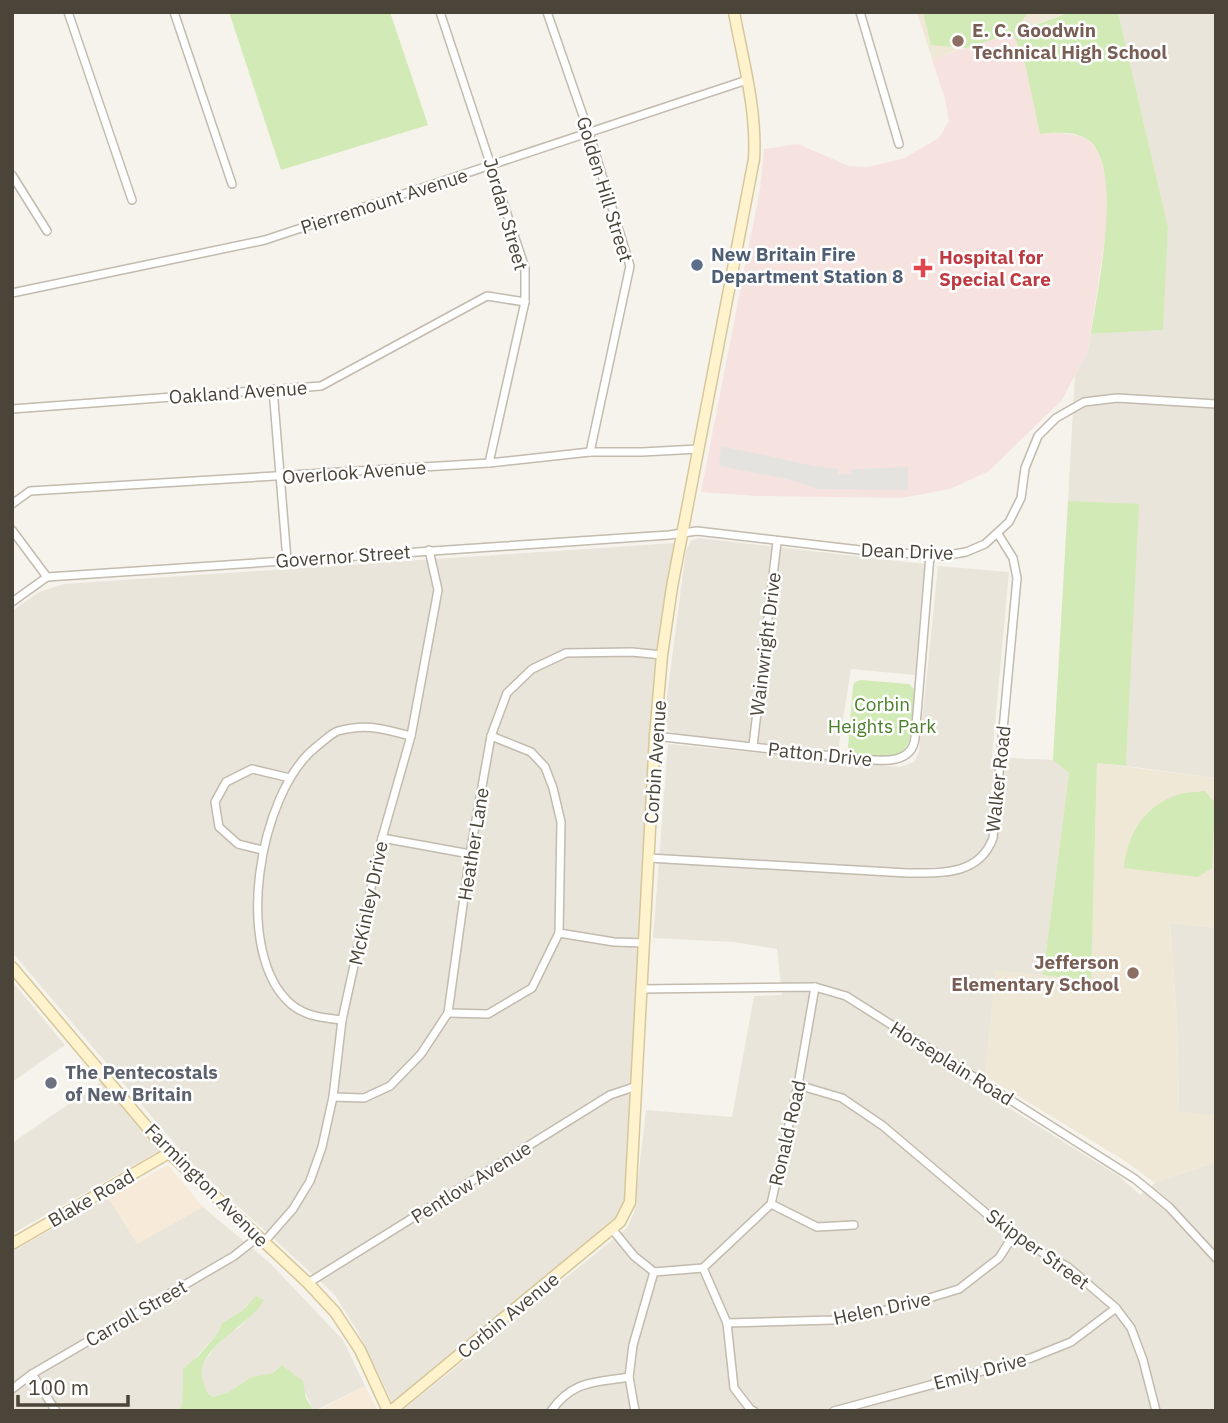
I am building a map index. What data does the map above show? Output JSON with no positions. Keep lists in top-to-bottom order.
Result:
{
  "streets": {
    "main road": ["Corbin Avenue", "Farmington Avenue", "Blake Road"],
    "street": [
      "Golden Hill Street",
      "Pierremount Avenue",
      "Jordan Street",
      "Oakland Avenue",
      "Overlook Avenue",
      "Dean Drive",
      "Governor Street",
      "Wainwright Drive",
      "Patton Drive",
      "Walker Road",
      "Heather Lane",
      "McKinley Drive",
      "Horseplain Road",
      "Ronald Road",
      "Pentlow Avenue",
      "Skipper Street",
      "Helen Drive",
      "Carroll Street",
      "Emily Drive"
    ]
  },
  "crossings": [
    ["Golden Hill Street", "Pierremount Avenue"],
    ["Golden Hill Street", "Overlook Avenue"],
    ["Pierremount Avenue", "Jordan Street"],
    ["Pierremount Avenue", "Corbin Avenue"],
    ["Jordan Street", "Oakland Avenue"],
    ["Jordan Street", "Overlook Avenue"],
    ["Overlook Avenue", "Corbin Avenue"],
    ["Dean Drive", "Governor Street"],
    ["Dean Drive", "Wainwright Drive"],
    ["Dean Drive", "Patton Drive"],
    ["Dean Drive", "Corbin Avenue"],
    ["Dean Drive", "Walker Road"],
    ["Governor Street", "Corbin Avenue"],
    ["Governor Street", "McKinley Drive"],
    ["Wainwright Drive", "Patton Drive"],
    ["Patton Drive", "Corbin Avenue"],
    ["Corbin Avenue", "Walker Road"],
    ["Corbin Avenue", "Heather Lane"],
    ["Corbin Avenue", "Horseplain Road"],
    ["Corbin Avenue", "Pentlow Avenue"],
    ["Corbin Avenue", "Farmington Avenue"],
    ["Heather Lane", "McKinley Drive"],
    ["McKinley Drive", "Farmington Avenue"],
    ["McKinley Drive", "Carroll Street"],
    ["Horseplain Road", "Ronald Road"],
    ["Ronald Road", "Skipper Street"],
    ["Pentlow Avenue", "Farmington Avenue"],
    ["Farmington Avenue", "Blake Road"],
    ["Farmington Avenue", "Carroll Street"],
    ["Skipper Street", "Helen Drive"],
    ["Skipper Street", "Emily Drive"]
  ],
  "parks": ["Corbin Heights Park"],
  "places": {
    "other": [
      "E. C. Goodwin Technical High School",
      "New Britain Fire Department Station 8",
      "Jefferson Elementary School",
      "The Pentecostals of New Britain"
    ],
    "health": ["Hospital for Special Care"]
  },
  "scale_bar": "100 m"
}
